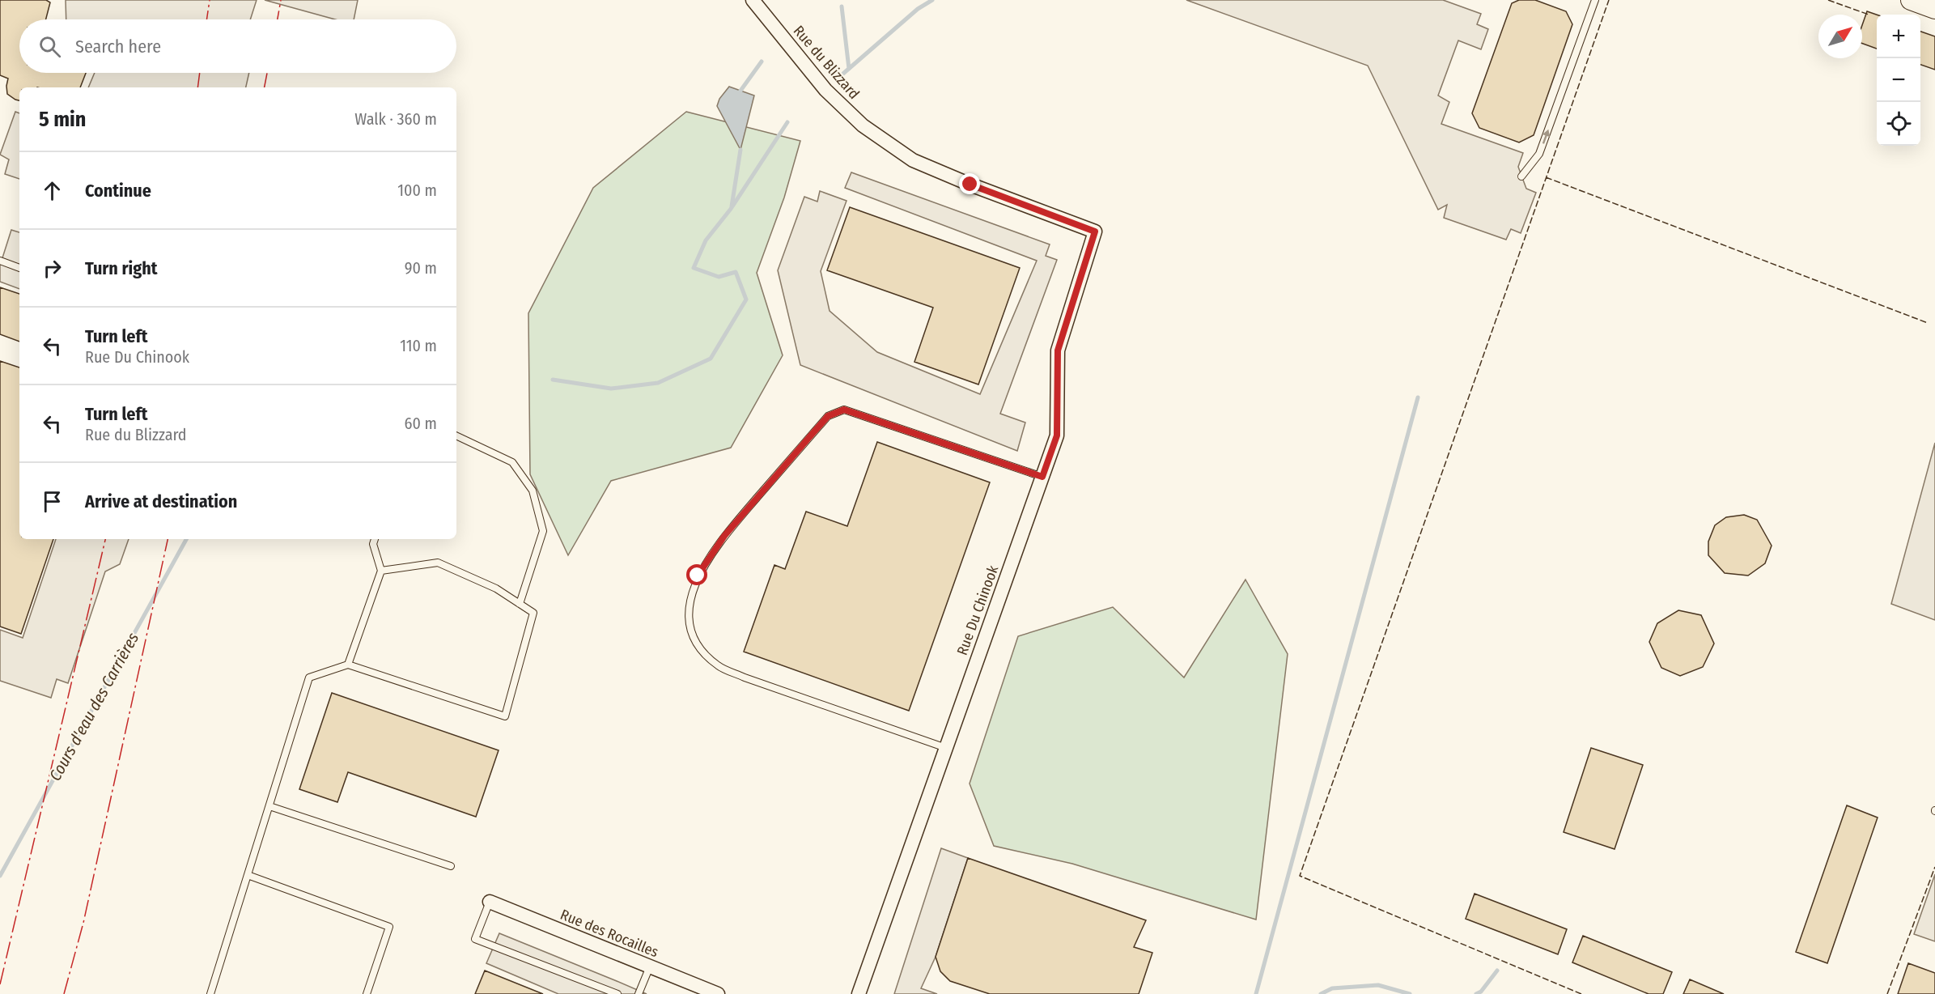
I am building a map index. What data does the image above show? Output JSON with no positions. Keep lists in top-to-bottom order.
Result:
{
  "streets": {
    "street": ["Rue du Blizzard", "Rue Du Chinook", "Rue des Rocailles"]
  },
  "crossings": [
    ["Rue du Blizzard", "Rue Du Chinook"]
  ],
  "water": ["Cours d'eau des Carrières"],
  "north": "top right",
  "page": {
    "map_buttons": ["+", "−"],
    "search": "Search here",
    "heading": ["5 min", "Walk · 360 m"],
    "list": [
      ["Continue", "100 m"],
      ["Turn right", "90 m"],
      ["Turn left", "Rue Du Chinook", "110 m"],
      ["Turn left", "Rue du Blizzard", "60 m"],
      "Arrive at destination"
    ]
  }
}
